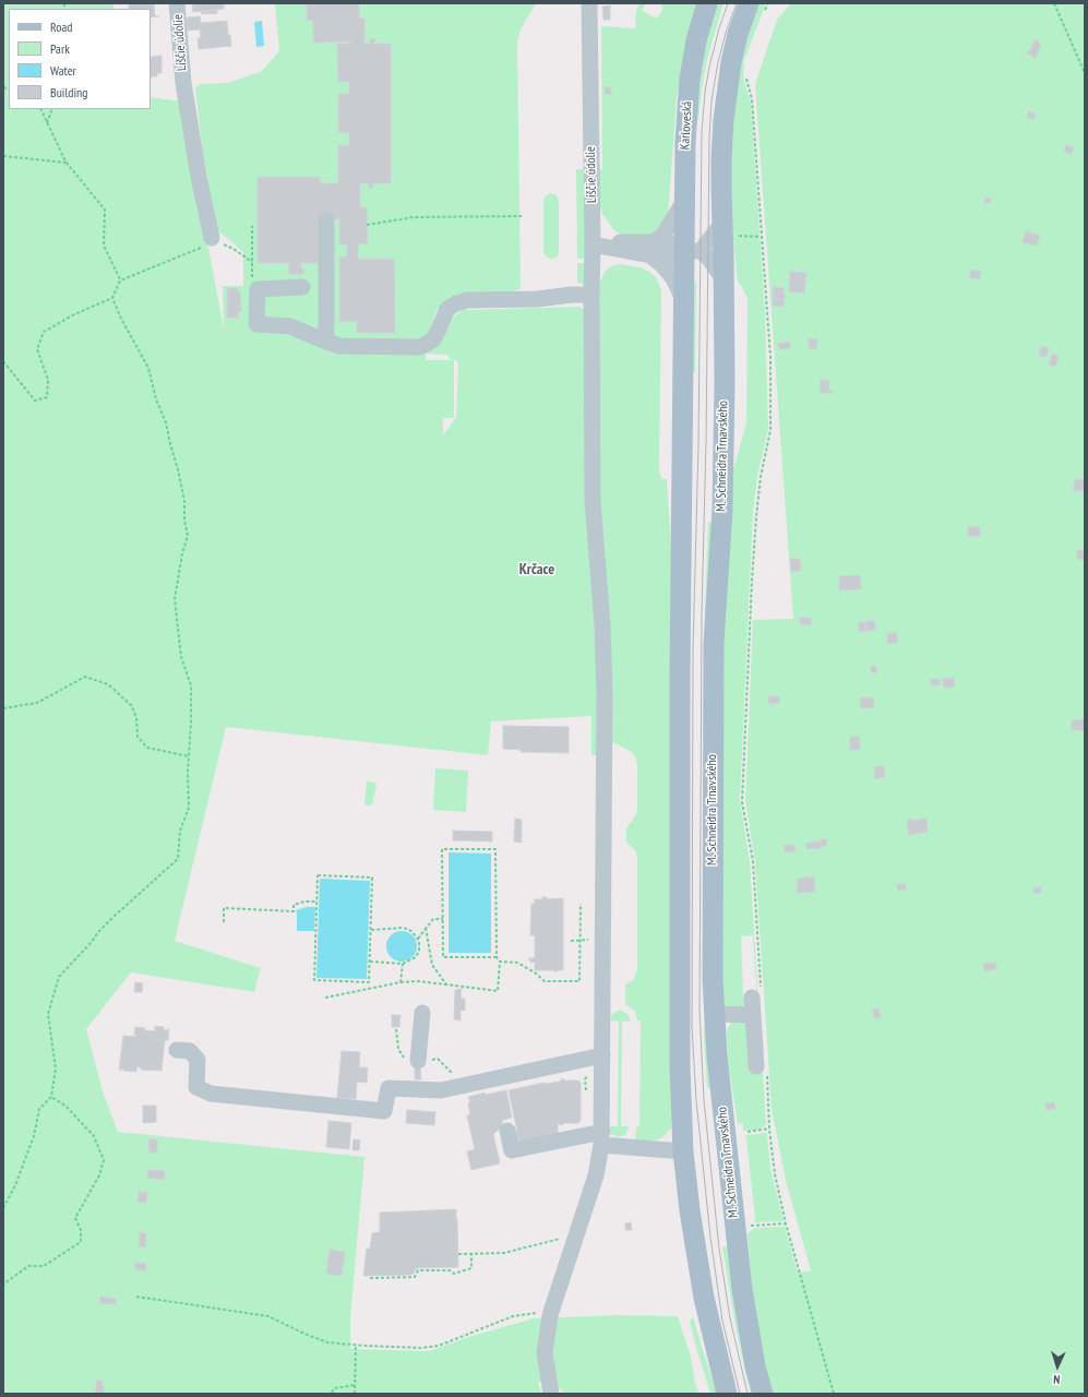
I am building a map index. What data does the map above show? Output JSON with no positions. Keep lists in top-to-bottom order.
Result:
{
  "streets": {
    "main road": ["Karloveská", "M. Schneidra Trnavského"],
    "street": ["Líščie údolie"]
  },
  "districts": ["Krčace"],
  "legend": [
    "Road",
    "Park",
    "Water",
    "Building"
  ],
  "north": "bottom"
}
